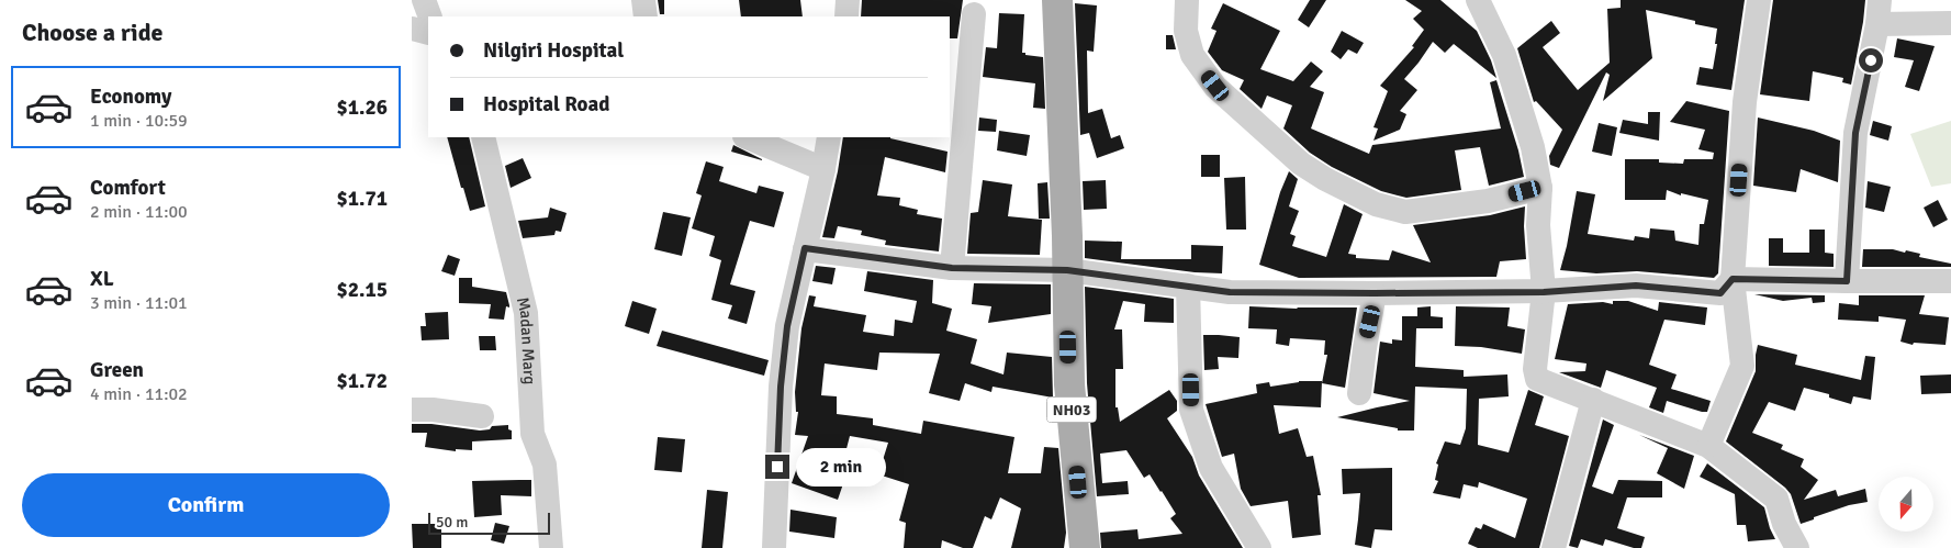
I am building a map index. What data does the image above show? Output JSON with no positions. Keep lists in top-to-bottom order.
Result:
{
  "streets": {
    "main road": ["NH03"],
    "street": ["Madan Marg"]
  },
  "scale_bar": "50 m",
  "north": "bottom",
  "page": {
    "heading": "Choose a ride",
    "banner": ["Nilgiri Hospital", "Hospital Road"],
    "list": [
      {
        "name": "Economy",
        "note": "1 min · 10:59",
        "value": "$1.26"
      },
      {
        "name": "Comfort",
        "note": "2 min · 11:00",
        "value": "$1.71"
      },
      {
        "name": "XL",
        "note": "3 min · 11:01",
        "value": "$2.15"
      },
      {
        "name": "Green",
        "note": "4 min · 11:02",
        "value": "$1.72"
      }
    ],
    "bubble": "2 min",
    "buttons": "Confirm",
    "scale": "50 m"
  }
}
